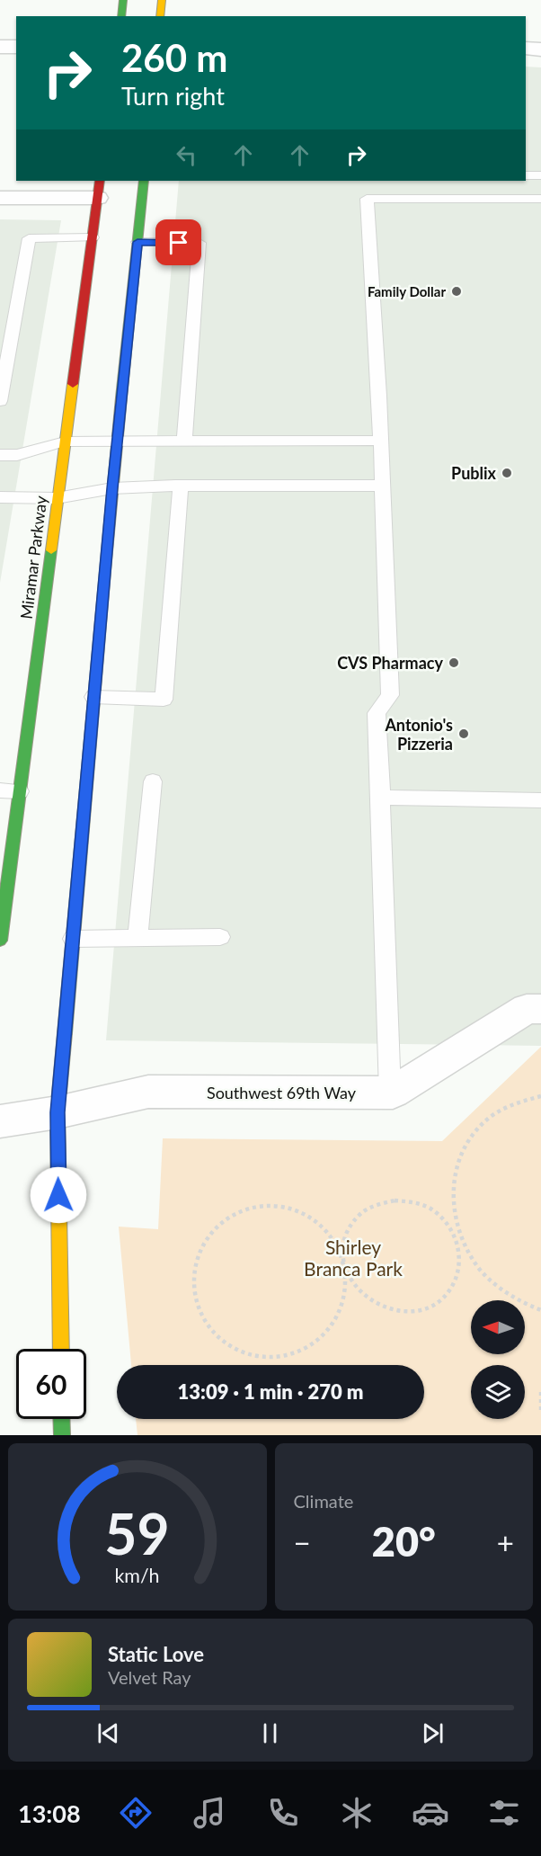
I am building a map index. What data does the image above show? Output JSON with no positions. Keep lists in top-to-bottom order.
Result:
{
  "streets": {
    "main road": ["Miramar Parkway"],
    "street": ["Southwest 69th Way"]
  },
  "parks": ["Shirley Branca Park"],
  "places": [
    "Family Dollar",
    "Publix",
    "CVS Pharmacy",
    "Antonio's Pizzeria"
  ],
  "north": "left",
  "page": {
    "turn": ["260 m", "Turn right"],
    "limit": "60",
    "trip": "13:09 · 1 min · 270 m",
    "tile": "Climate",
    "heat": ["−", "20°", "+"],
    "song": ["Static Love", "Velvet Ray"],
    "tabs": "13:08",
    "gauge": ["59", "km/h"]
  }
}
